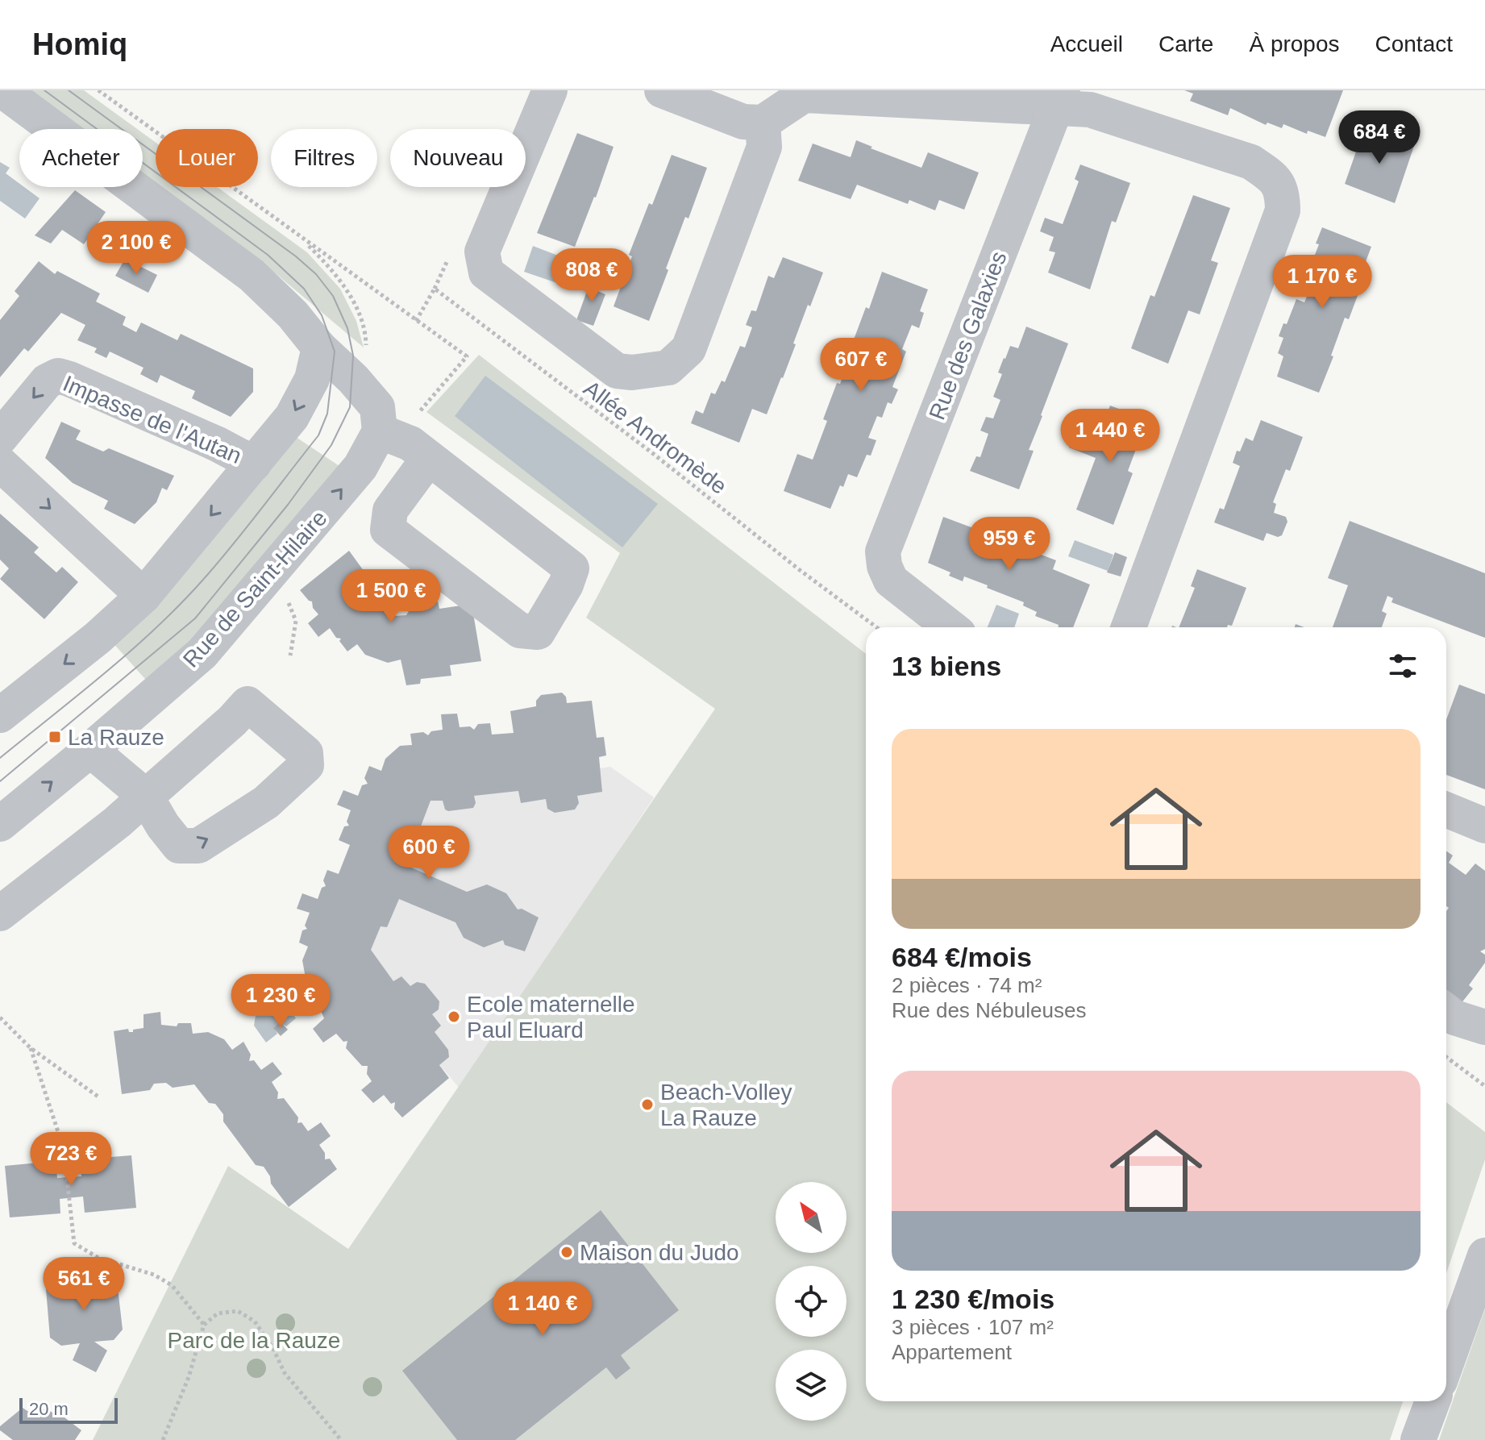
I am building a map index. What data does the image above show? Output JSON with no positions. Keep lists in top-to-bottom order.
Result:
{
  "streets": {
    "street": ["Rue des Galaxies", "Impasse de l'Autan", "Rue de Saint-Hilaire"],
    "path": ["Allée Andromède"]
  },
  "one_way": ["Impasse de l'Autan"],
  "parks": ["Parc de la Rauze"],
  "places": {
    "transit": ["La Rauze"],
    "other": ["Ecole maternelle Paul Eluard", "Beach-Volley La Rauze", "Maison du Judo"]
  },
  "scale_bar": "20 m",
  "north": "top left",
  "page": {
    "header": "Homiq",
    "nav": [
      "Accueil",
      "Carte",
      "À propos",
      "Contact"
    ],
    "price": [
      "684 €",
      "2 100 €",
      "808 €",
      "1 170 €",
      "607 €",
      "1 440 €",
      "959 €",
      "1 500 €",
      "600 €",
      "1 230 €",
      "723 €",
      "561 €",
      "1 140 €"
    ],
    "chip": [
      "Acheter",
      "Louer",
      "Filtres",
      "Nouveau"
    ],
    "heading": "13 biens",
    "list": [
      {
        "name": "684 €/mois",
        "note": "2 pièces · 74 m² · Rue des Nébuleuses"
      },
      {
        "name": "1 230 €/mois",
        "note": "3 pièces · 107 m² · Appartement"
      }
    ],
    "scale": "20 m"
  }
}
